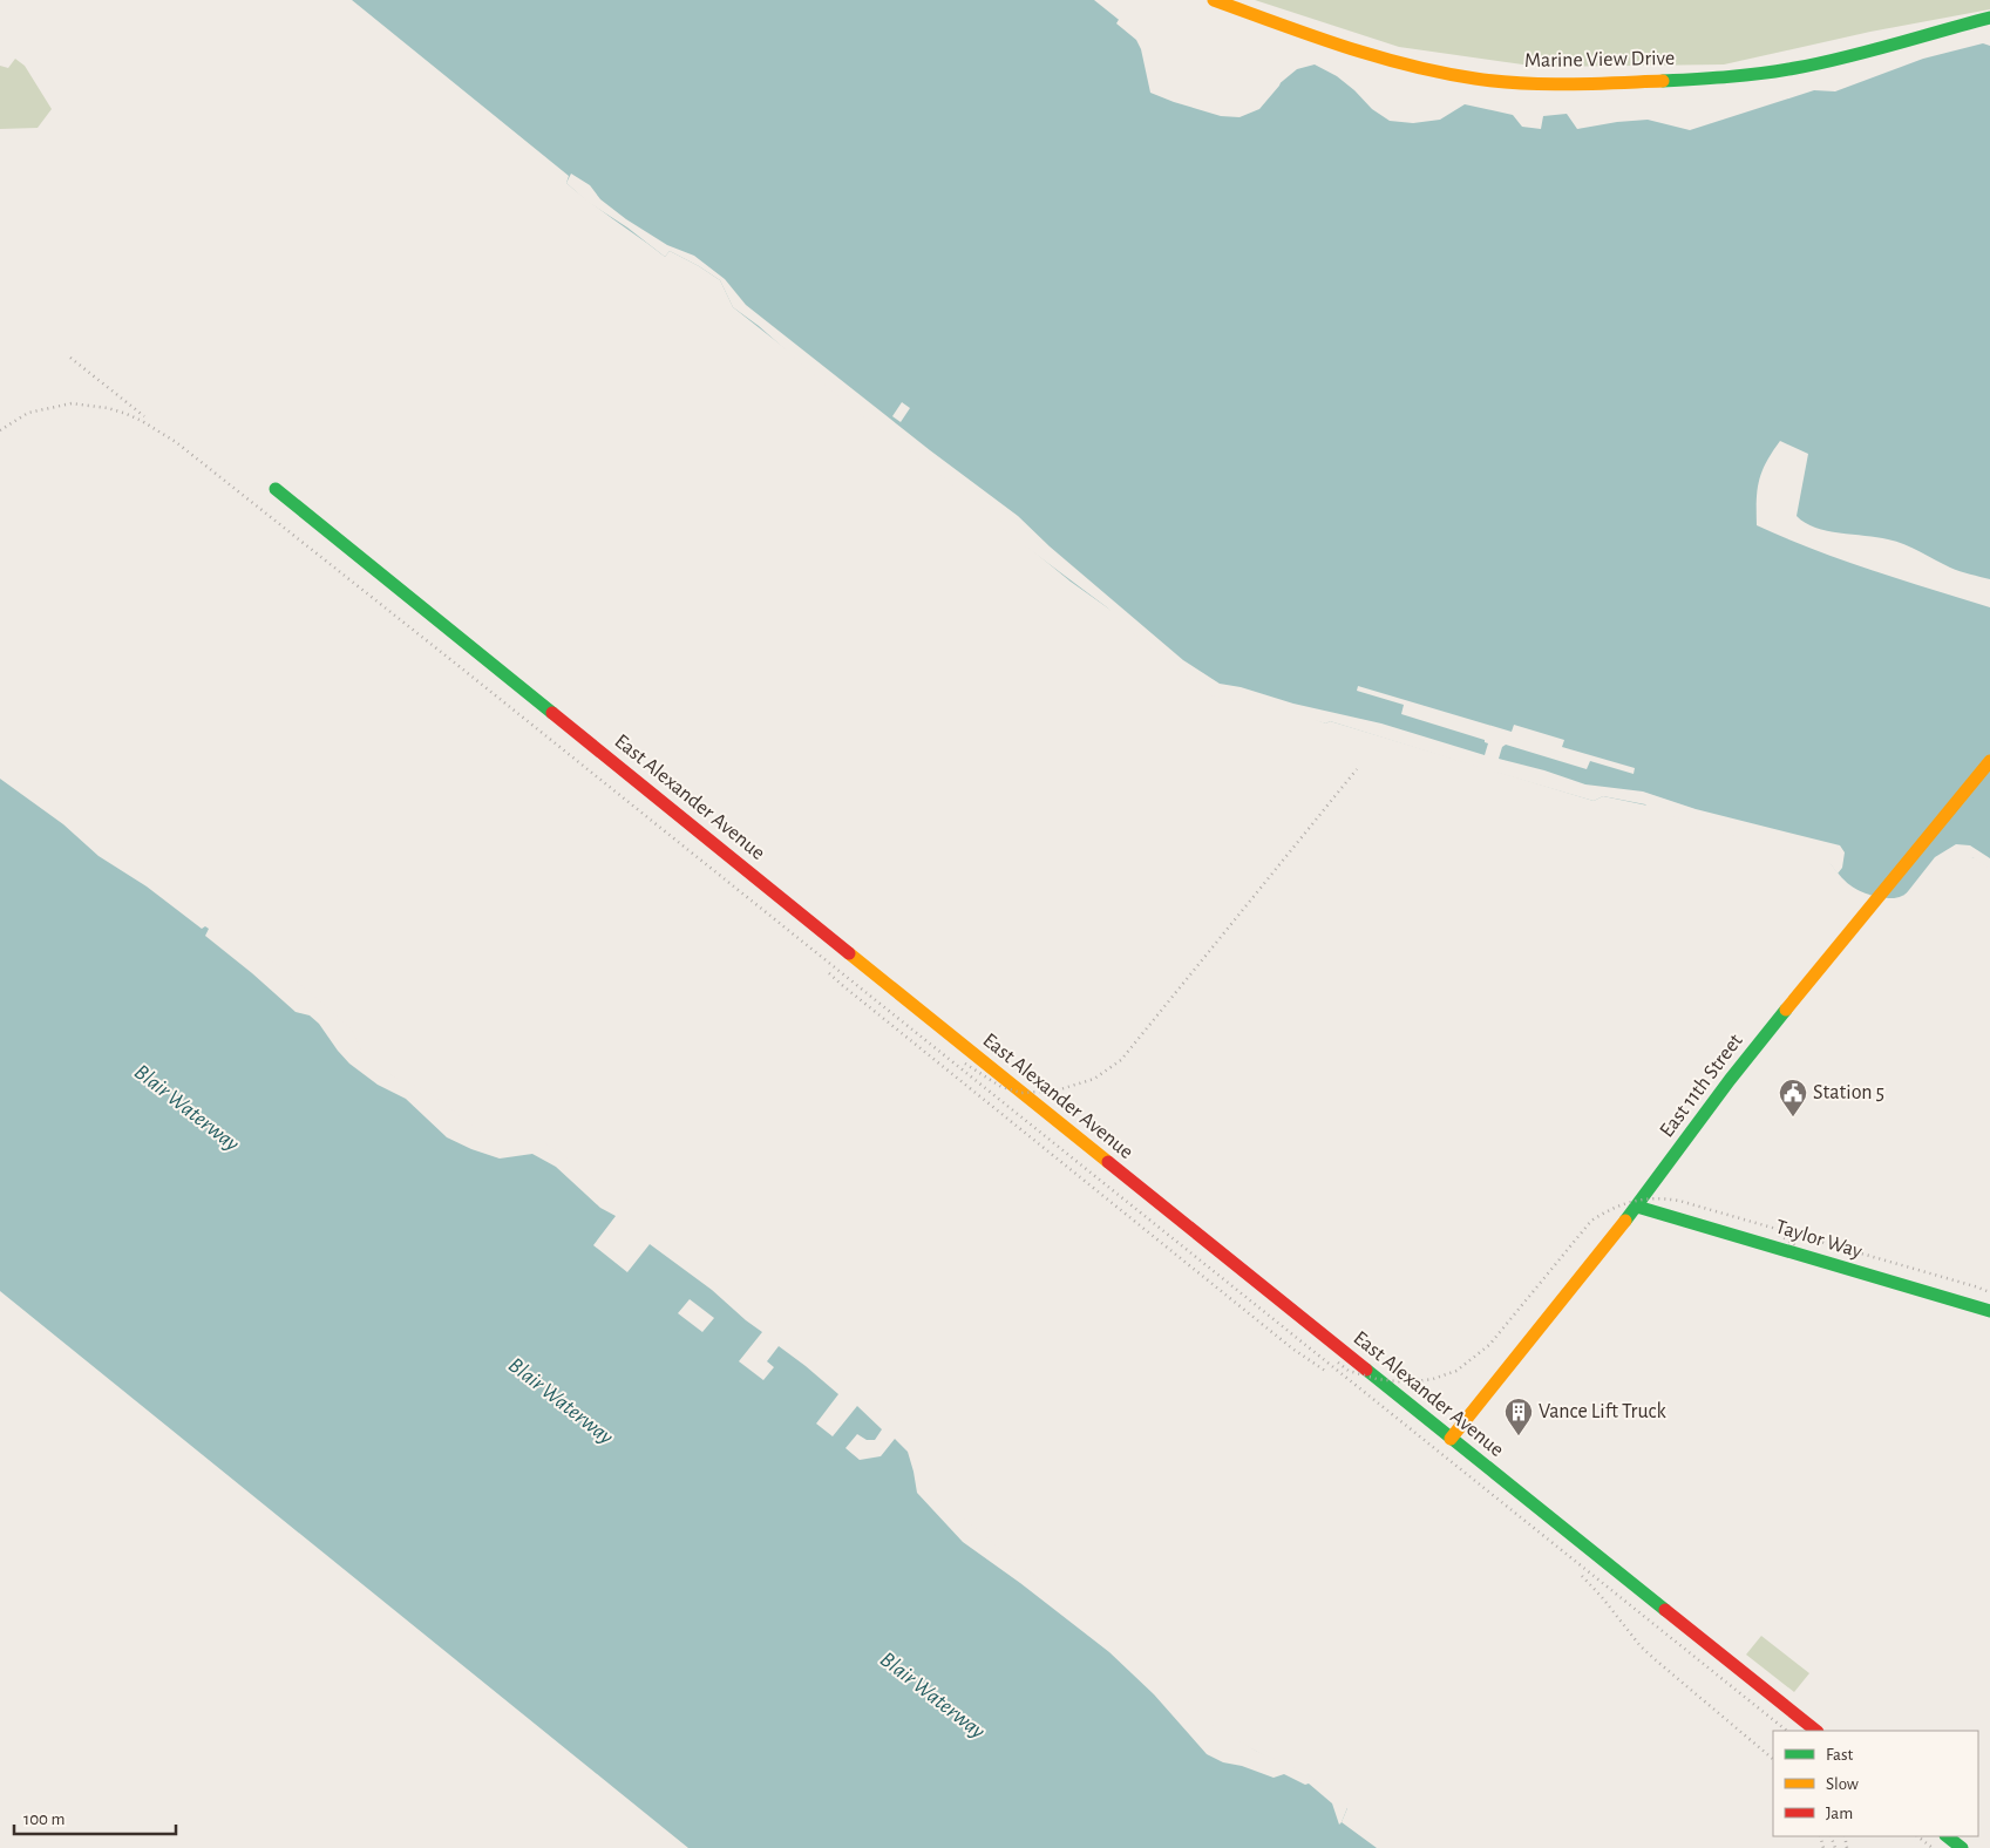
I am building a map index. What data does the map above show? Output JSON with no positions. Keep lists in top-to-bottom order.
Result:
{
  "streets": {
    "street": [
      "Marine View Drive",
      "East Alexander Avenue",
      "East 11th Street",
      "Taylor Way"
    ]
  },
  "crossings": [
    ["East Alexander Avenue", "East 11th Street"],
    ["East 11th Street", "Taylor Way"]
  ],
  "water": ["Blair Waterway"],
  "places": {
    "public building": ["Station 5"],
    "building": ["Vance Lift Truck"]
  },
  "legend": ["Fast", "Slow", "Jam"],
  "scale_bar": "100 m"
}
